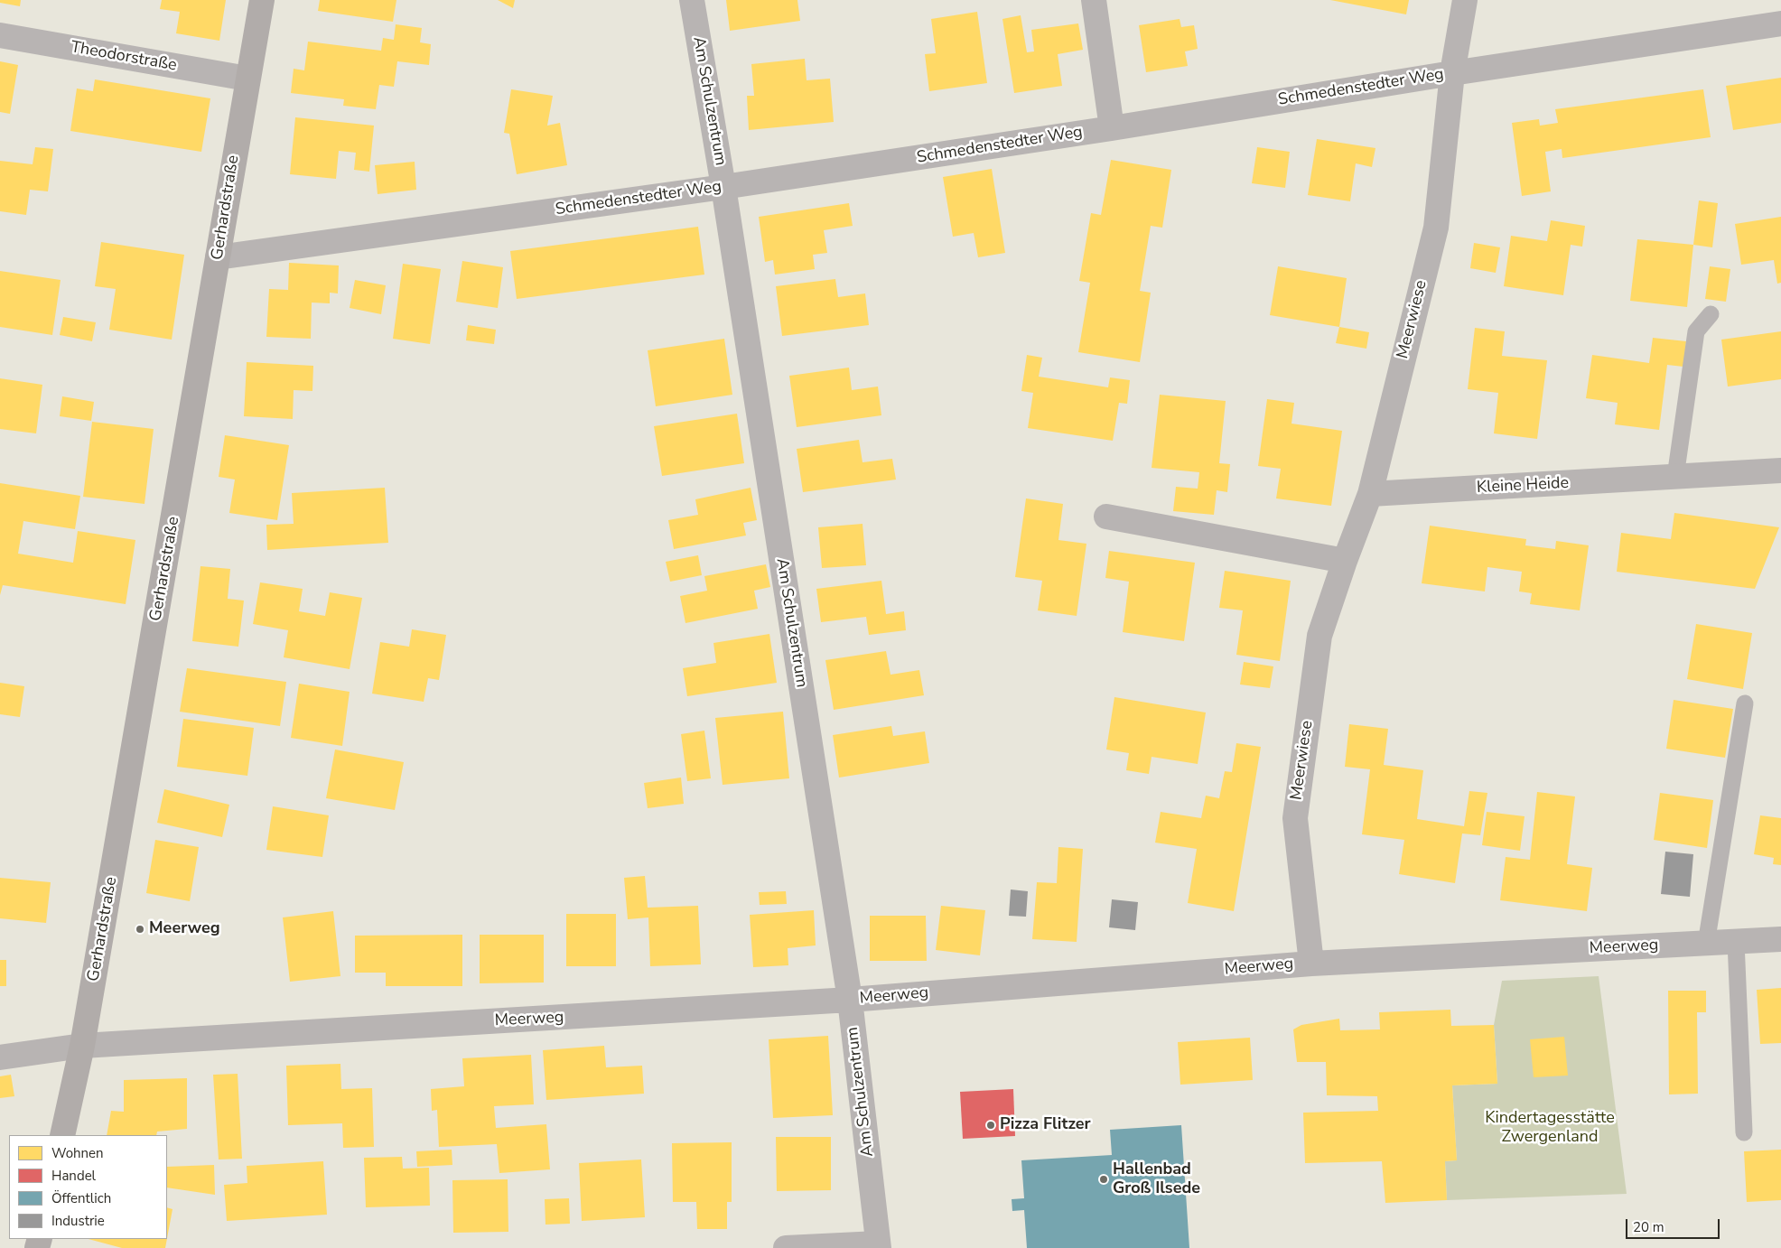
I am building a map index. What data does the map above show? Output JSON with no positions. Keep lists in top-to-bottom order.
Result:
{
  "streets": {
    "main road": ["Gerhardstraße"],
    "street": [
      "Theodorstraße",
      "Schmedenstedter Weg",
      "Am Schulzentrum",
      "Meerwiese",
      "Kleine Heide",
      "Meerweg"
    ]
  },
  "crossings": [
    ["Theodorstraße", "Gerhardstraße"],
    ["Schmedenstedter Weg", "Am Schulzentrum"],
    ["Schmedenstedter Weg", "Gerhardstraße"],
    ["Schmedenstedter Weg", "Meerwiese"],
    ["Am Schulzentrum", "Meerweg"],
    ["Gerhardstraße", "Meerweg"],
    ["Meerwiese", "Kleine Heide"],
    ["Meerwiese", "Meerweg"]
  ],
  "parks": ["Kindertagesstätte Zwergenland"],
  "places": ["Meerweg", "Pizza Flitzer", "Hallenbad Groß Ilsede"],
  "legend": [
    "Wohnen",
    "Handel",
    "Öffentlich",
    "Industrie"
  ],
  "scale_bar": "20 m"
}
